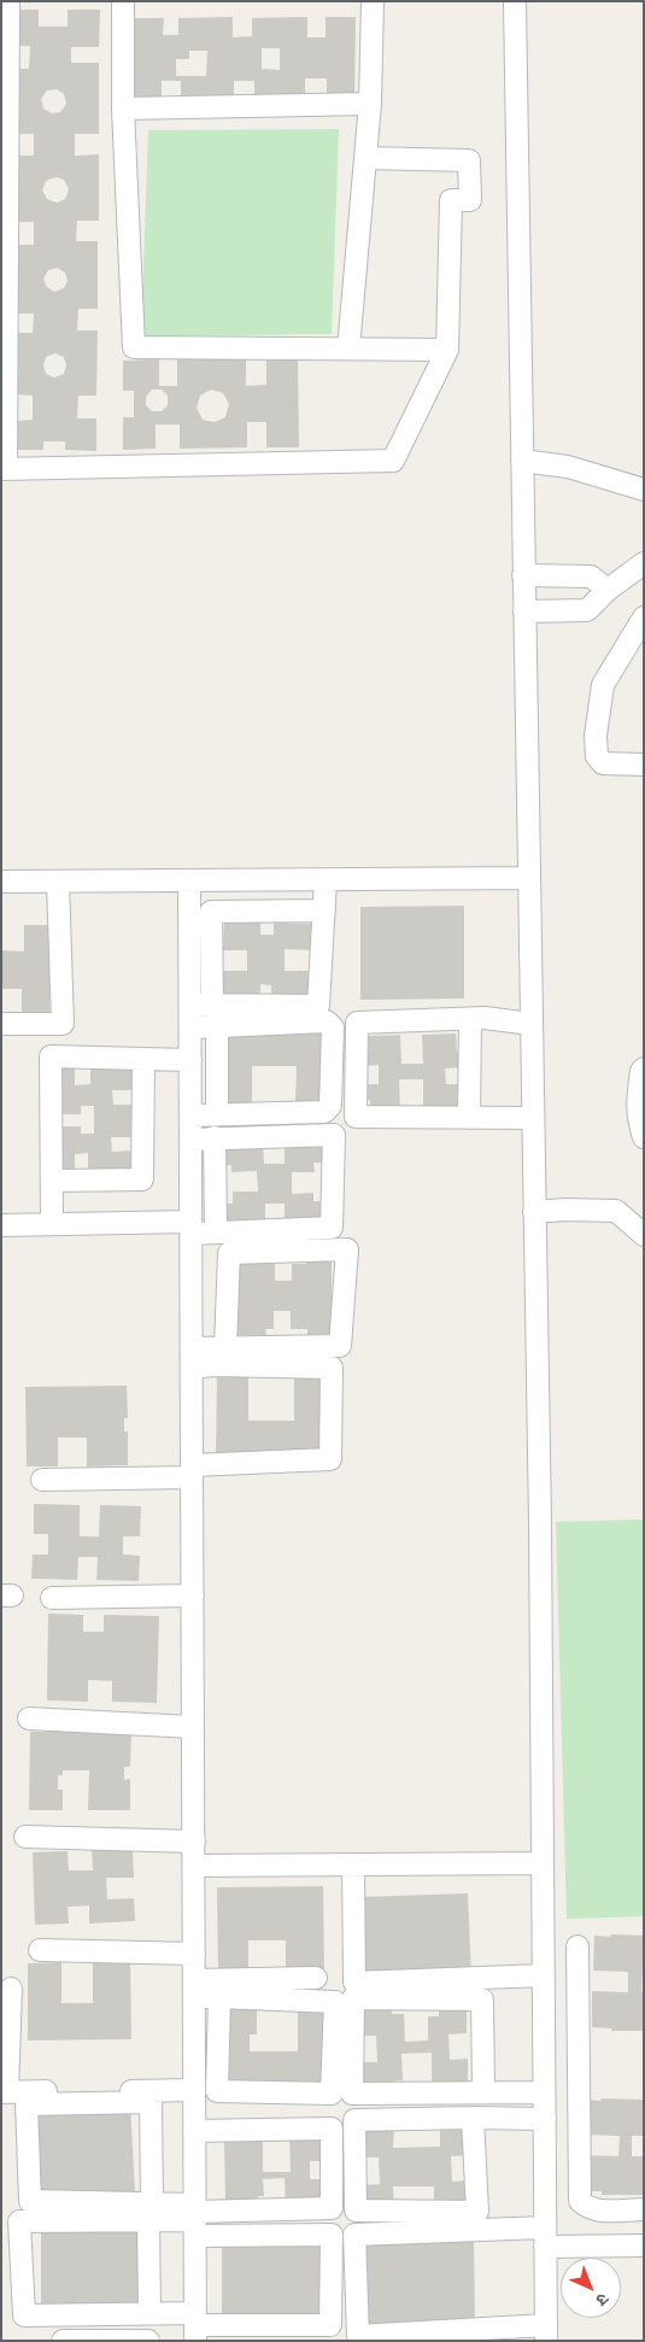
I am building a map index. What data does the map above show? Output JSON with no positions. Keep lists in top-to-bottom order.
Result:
{
  "north": "bottom right"
}
